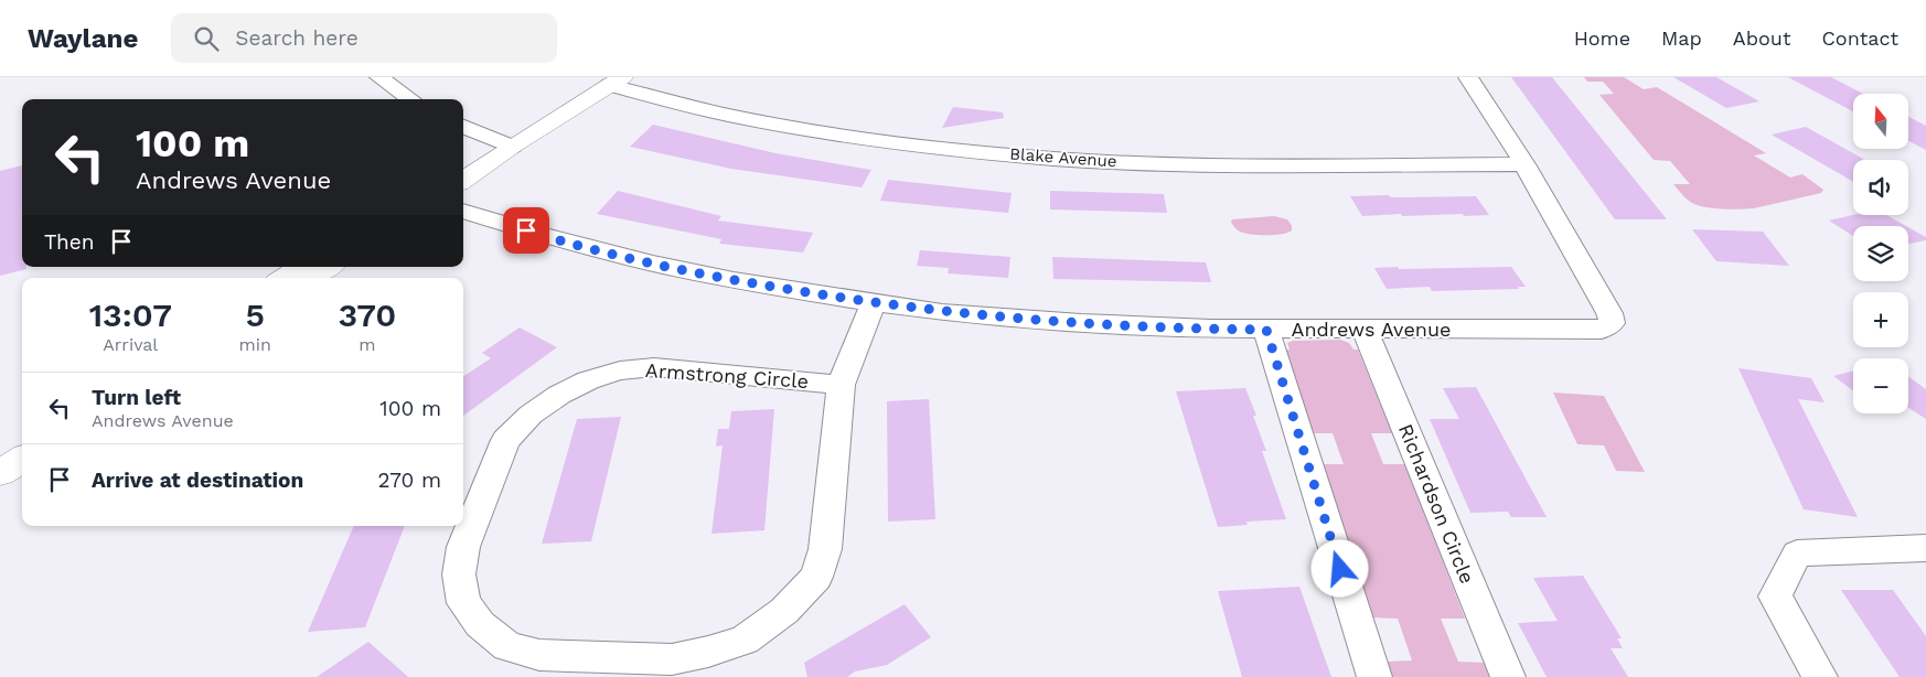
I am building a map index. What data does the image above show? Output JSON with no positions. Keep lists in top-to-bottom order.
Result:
{
  "streets": {
    "street": [
      "Blake Avenue",
      "Andrews Avenue",
      "Armstrong Circle",
      "Richardson Circle"
    ]
  },
  "crossings": [
    ["Blake Avenue", "Andrews Avenue"],
    ["Andrews Avenue", "Armstrong Circle"],
    ["Andrews Avenue", "Richardson Circle"]
  ],
  "north": "top",
  "page": {
    "header": "Waylane",
    "search": "Search here",
    "nav": [
      "Home",
      "Map",
      "About",
      "Contact"
    ],
    "map_buttons": ["+", "−"],
    "turn": ["100 m", "Andrews Avenue"],
    "then": "Then",
    "eta": [
      "13:07",
      "Arrival",
      "5",
      "min",
      "370",
      "m"
    ],
    "list": [
      {
        "name": "Turn left",
        "note": "Andrews Avenue",
        "value": "100 m"
      },
      {
        "name": "Arrive at destination",
        "value": "270 m"
      }
    ]
  }
}
